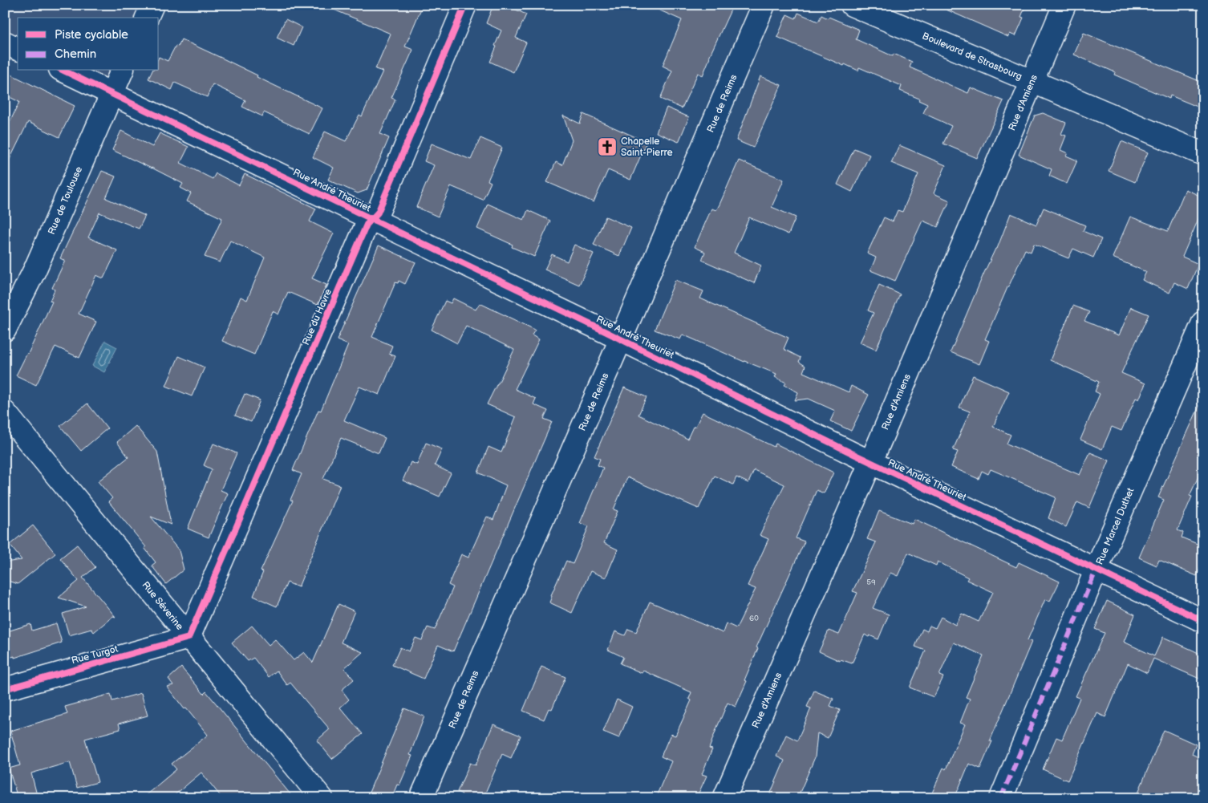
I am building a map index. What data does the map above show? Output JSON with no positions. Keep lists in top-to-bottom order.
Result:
{
  "streets": {
    "street": [
      "Boulevard de Strasbourg",
      "Rue d'Amiens",
      "Rue de Reims",
      "Rue André Theuriet",
      "Rue de Toulouse",
      "Rue du Havre",
      "Rue Marcel Duthet",
      "Rue Séverine",
      "Rue Turgot"
    ]
  },
  "crossings": [
    ["Boulevard de Strasbourg", "Rue d'Amiens"],
    ["Rue d'Amiens", "Rue André Theuriet"],
    ["Rue de Reims", "Rue André Theuriet"],
    ["Rue André Theuriet", "Rue de Toulouse"],
    ["Rue André Theuriet", "Rue du Havre"],
    ["Rue André Theuriet", "Rue Marcel Duthet"],
    ["Rue du Havre", "Rue Séverine"],
    ["Rue du Havre", "Rue Turgot"],
    ["Rue Séverine", "Rue Turgot"]
  ],
  "places": {
    "church": ["Chapelle Saint-Pierre"]
  },
  "house_numbers": ["59", "60"],
  "legend": ["Piste cyclable", "Chemin"]
}
